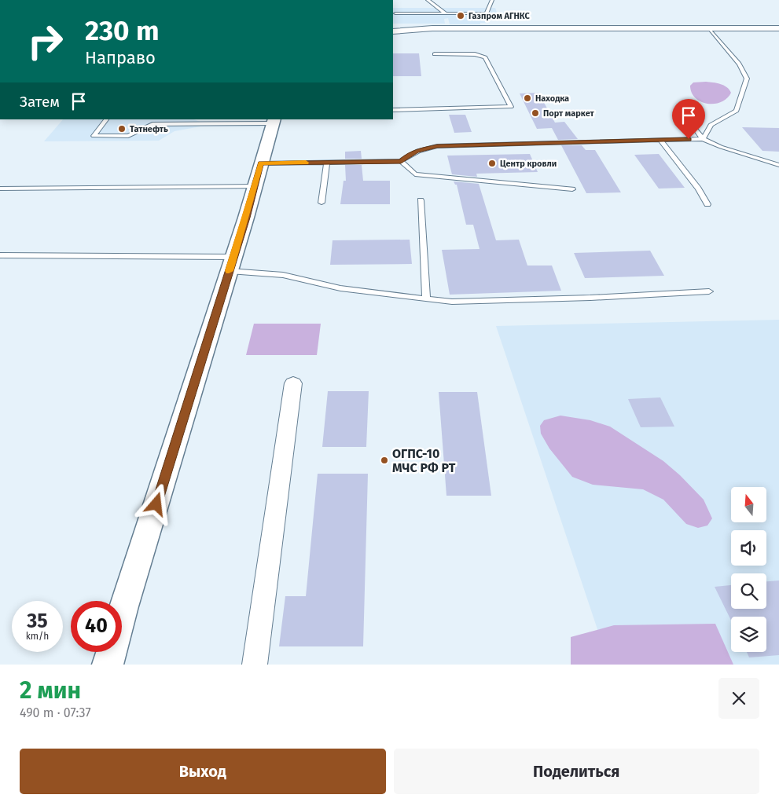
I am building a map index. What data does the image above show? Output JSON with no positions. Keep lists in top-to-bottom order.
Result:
{
  "places": [
    "Газпром АГНКС",
    "Находка",
    "Порт маркет",
    "Татнефть",
    "Центр кровли",
    "ОГПС-10 МЧС РФ РТ"
  ],
  "north": "top",
  "page": {
    "turn": ["230 m", "Направо"],
    "then": "Затем",
    "speed": "35 km/h",
    "limit": "40",
    "heading": ["2 мин", "490 m · 07:37"],
    "buttons": ["Выход", "Поделиться"]
  }
}
